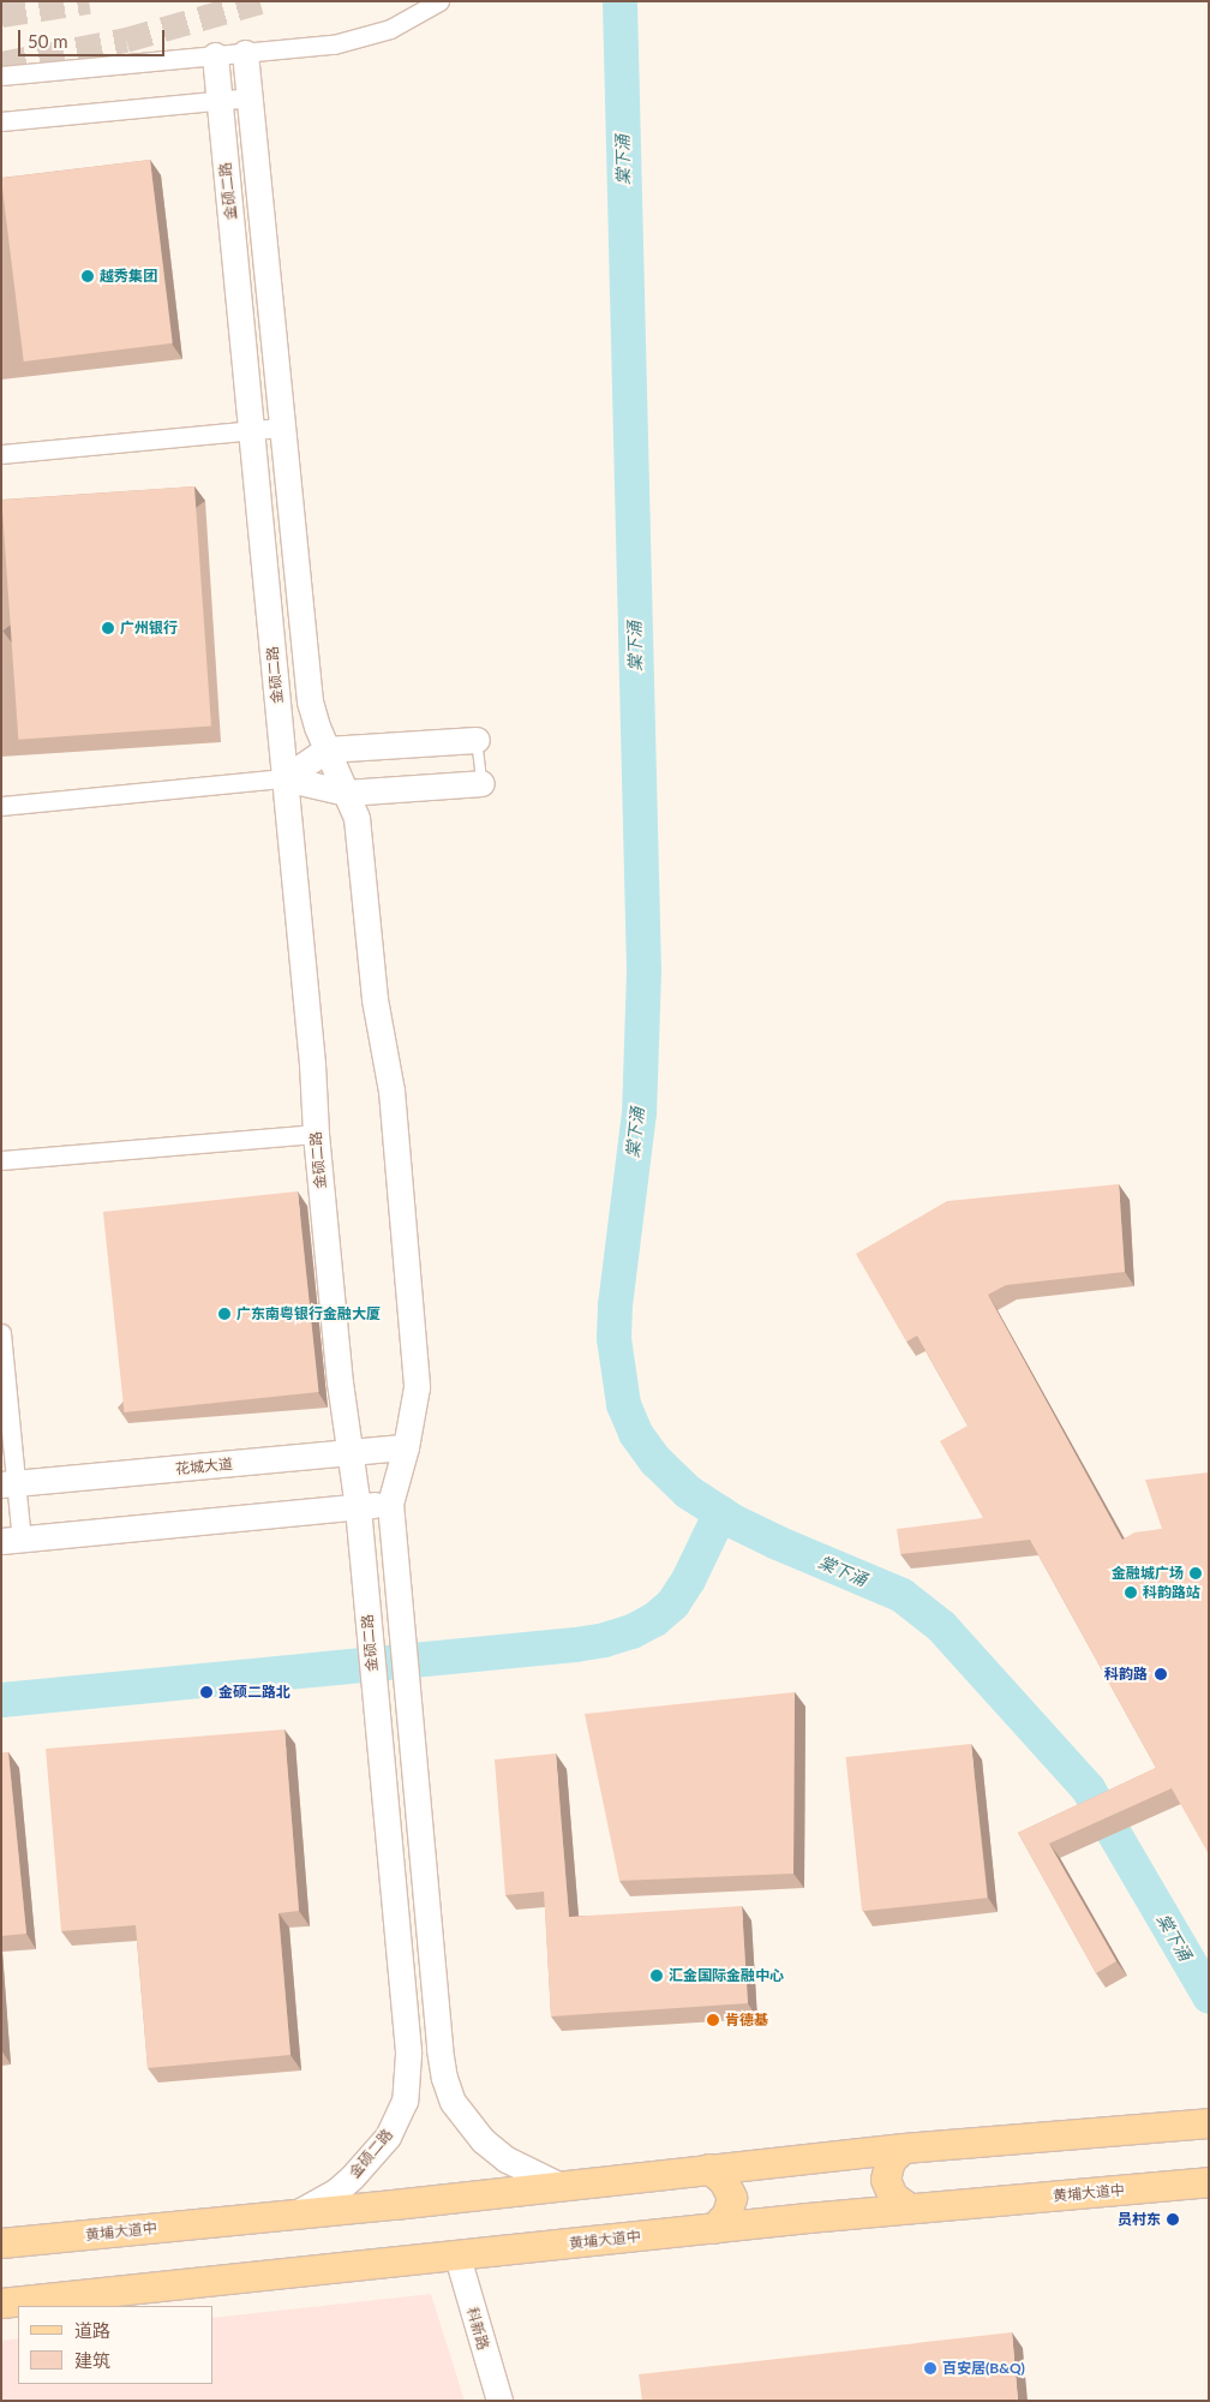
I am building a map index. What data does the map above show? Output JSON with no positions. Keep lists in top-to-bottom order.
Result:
{
  "streets": {
    "main road": ["黄埔大道中"],
    "street": ["金硕二路", "花城大道", "科新路"]
  },
  "crossings": [
    ["金硕二路", "花城大道"],
    ["金硕二路", "黄埔大道中"],
    ["黄埔大道中", "科新路"]
  ],
  "water": ["棠下涌"],
  "places": [
    "越秀集团",
    "广州银行",
    "广东南粤银行金融大厦",
    "金融城广场",
    "科韵路站",
    "科韵路",
    "金硕二路北",
    "汇金国际金融中心",
    "肯德基",
    "员村东",
    "百安居(B&Q)"
  ],
  "legend": ["道路", "建筑"],
  "scale_bar": "50 m"
}
